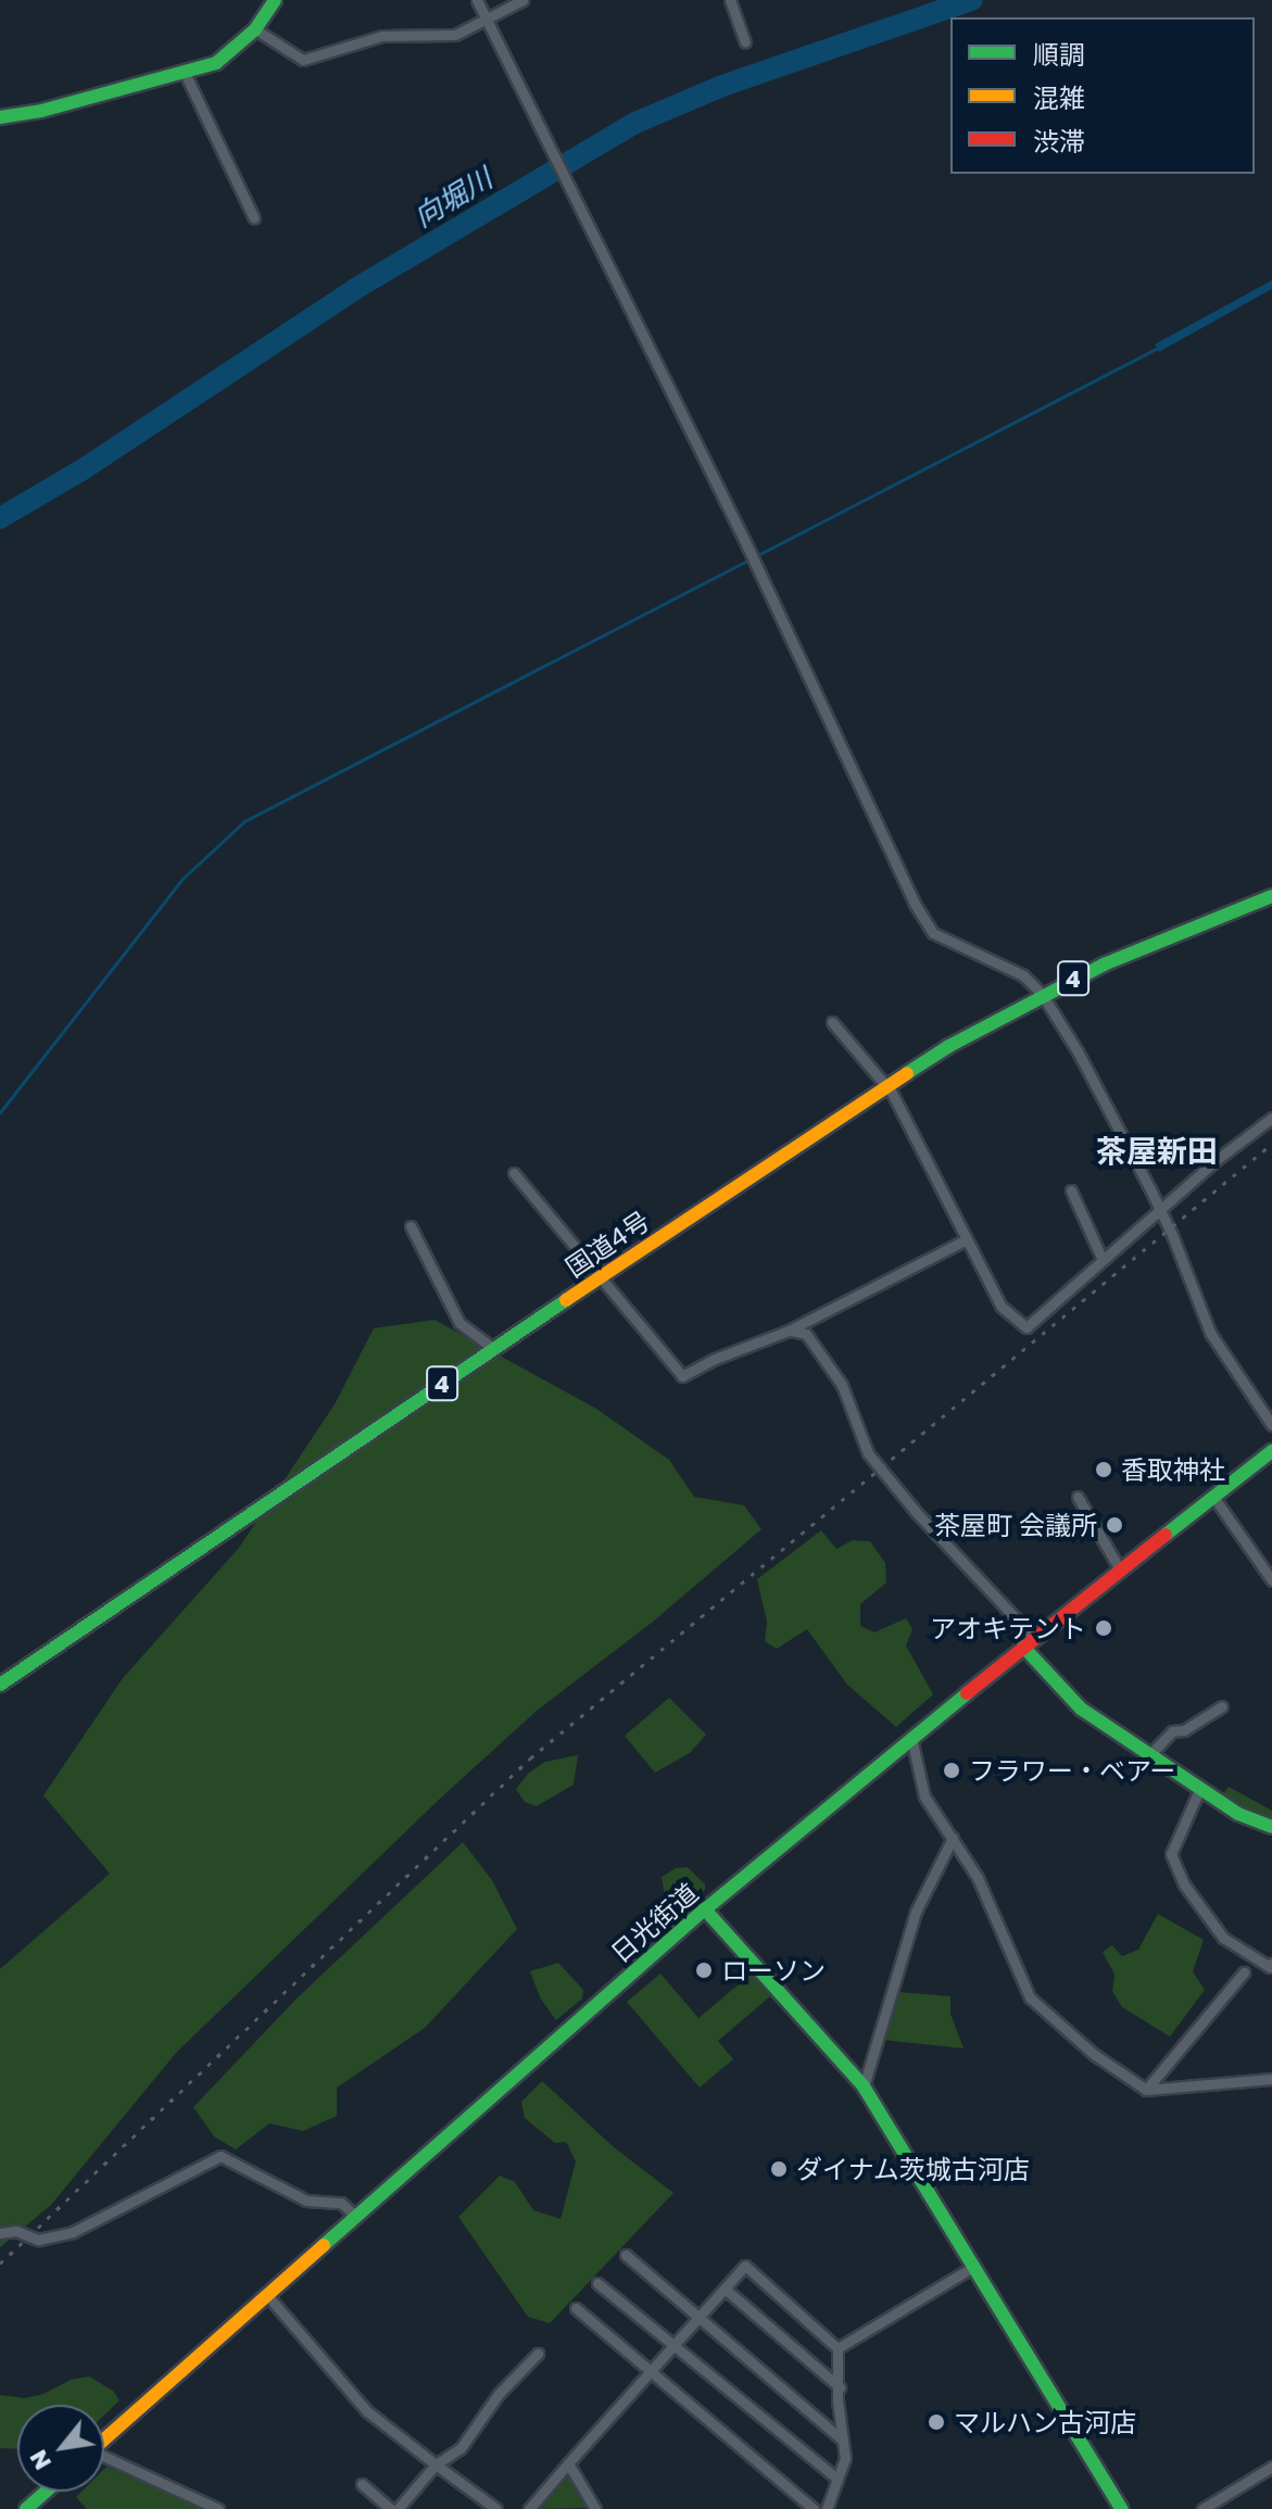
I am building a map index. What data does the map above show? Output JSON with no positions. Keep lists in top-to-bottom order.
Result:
{
  "streets": {
    "main road": ["4", "国道4号", "日光街道"]
  },
  "districts": ["茶屋新田"],
  "water": ["向堀川"],
  "places": [
    "香取神社",
    "茶屋町 会議所",
    "アオキテント",
    "フラワー・ベアー",
    "ローソン",
    "ダイナム茨城古河店",
    "マルハン古河店"
  ],
  "legend": ["順調", "混雑", "渋滞"],
  "north": "bottom left"
}
